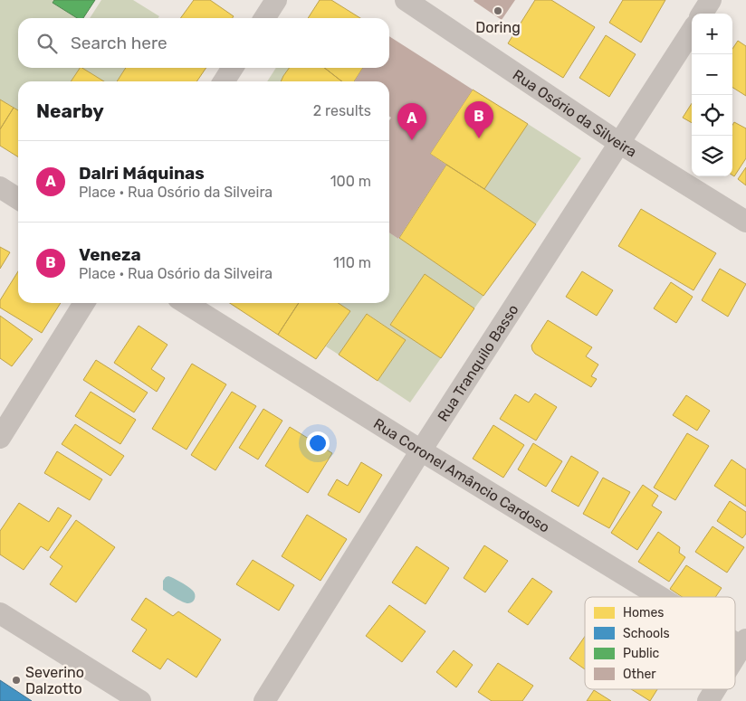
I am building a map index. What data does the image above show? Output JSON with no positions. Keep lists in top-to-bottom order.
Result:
{
  "streets": {
    "street": ["Rua Osório da Silveira", "Rua Tranquilo Basso", "Rua Coronel Amâncio Cardoso"]
  },
  "crossings": [
    ["Rua Osório da Silveira", "Rua Tranquilo Basso"],
    ["Rua Tranquilo Basso", "Rua Coronel Amâncio Cardoso"]
  ],
  "places": ["Doring", "Severino Dalzotto"],
  "legend": [
    "Homes",
    "Schools",
    "Public",
    "Other"
  ],
  "page": {
    "map_buttons": ["+", "−"],
    "search": "Search here",
    "heading": ["Nearby", "2 results"],
    "pins": ["B", "A"],
    "list": [
      {
        "mark": "A",
        "name": "Dalri Máquinas",
        "note": "Place · Rua Osório da Silveira",
        "value": "100 m"
      },
      {
        "mark": "B",
        "name": "Veneza",
        "note": "Place · Rua Osório da Silveira",
        "value": "110 m"
      }
    ]
  }
}
